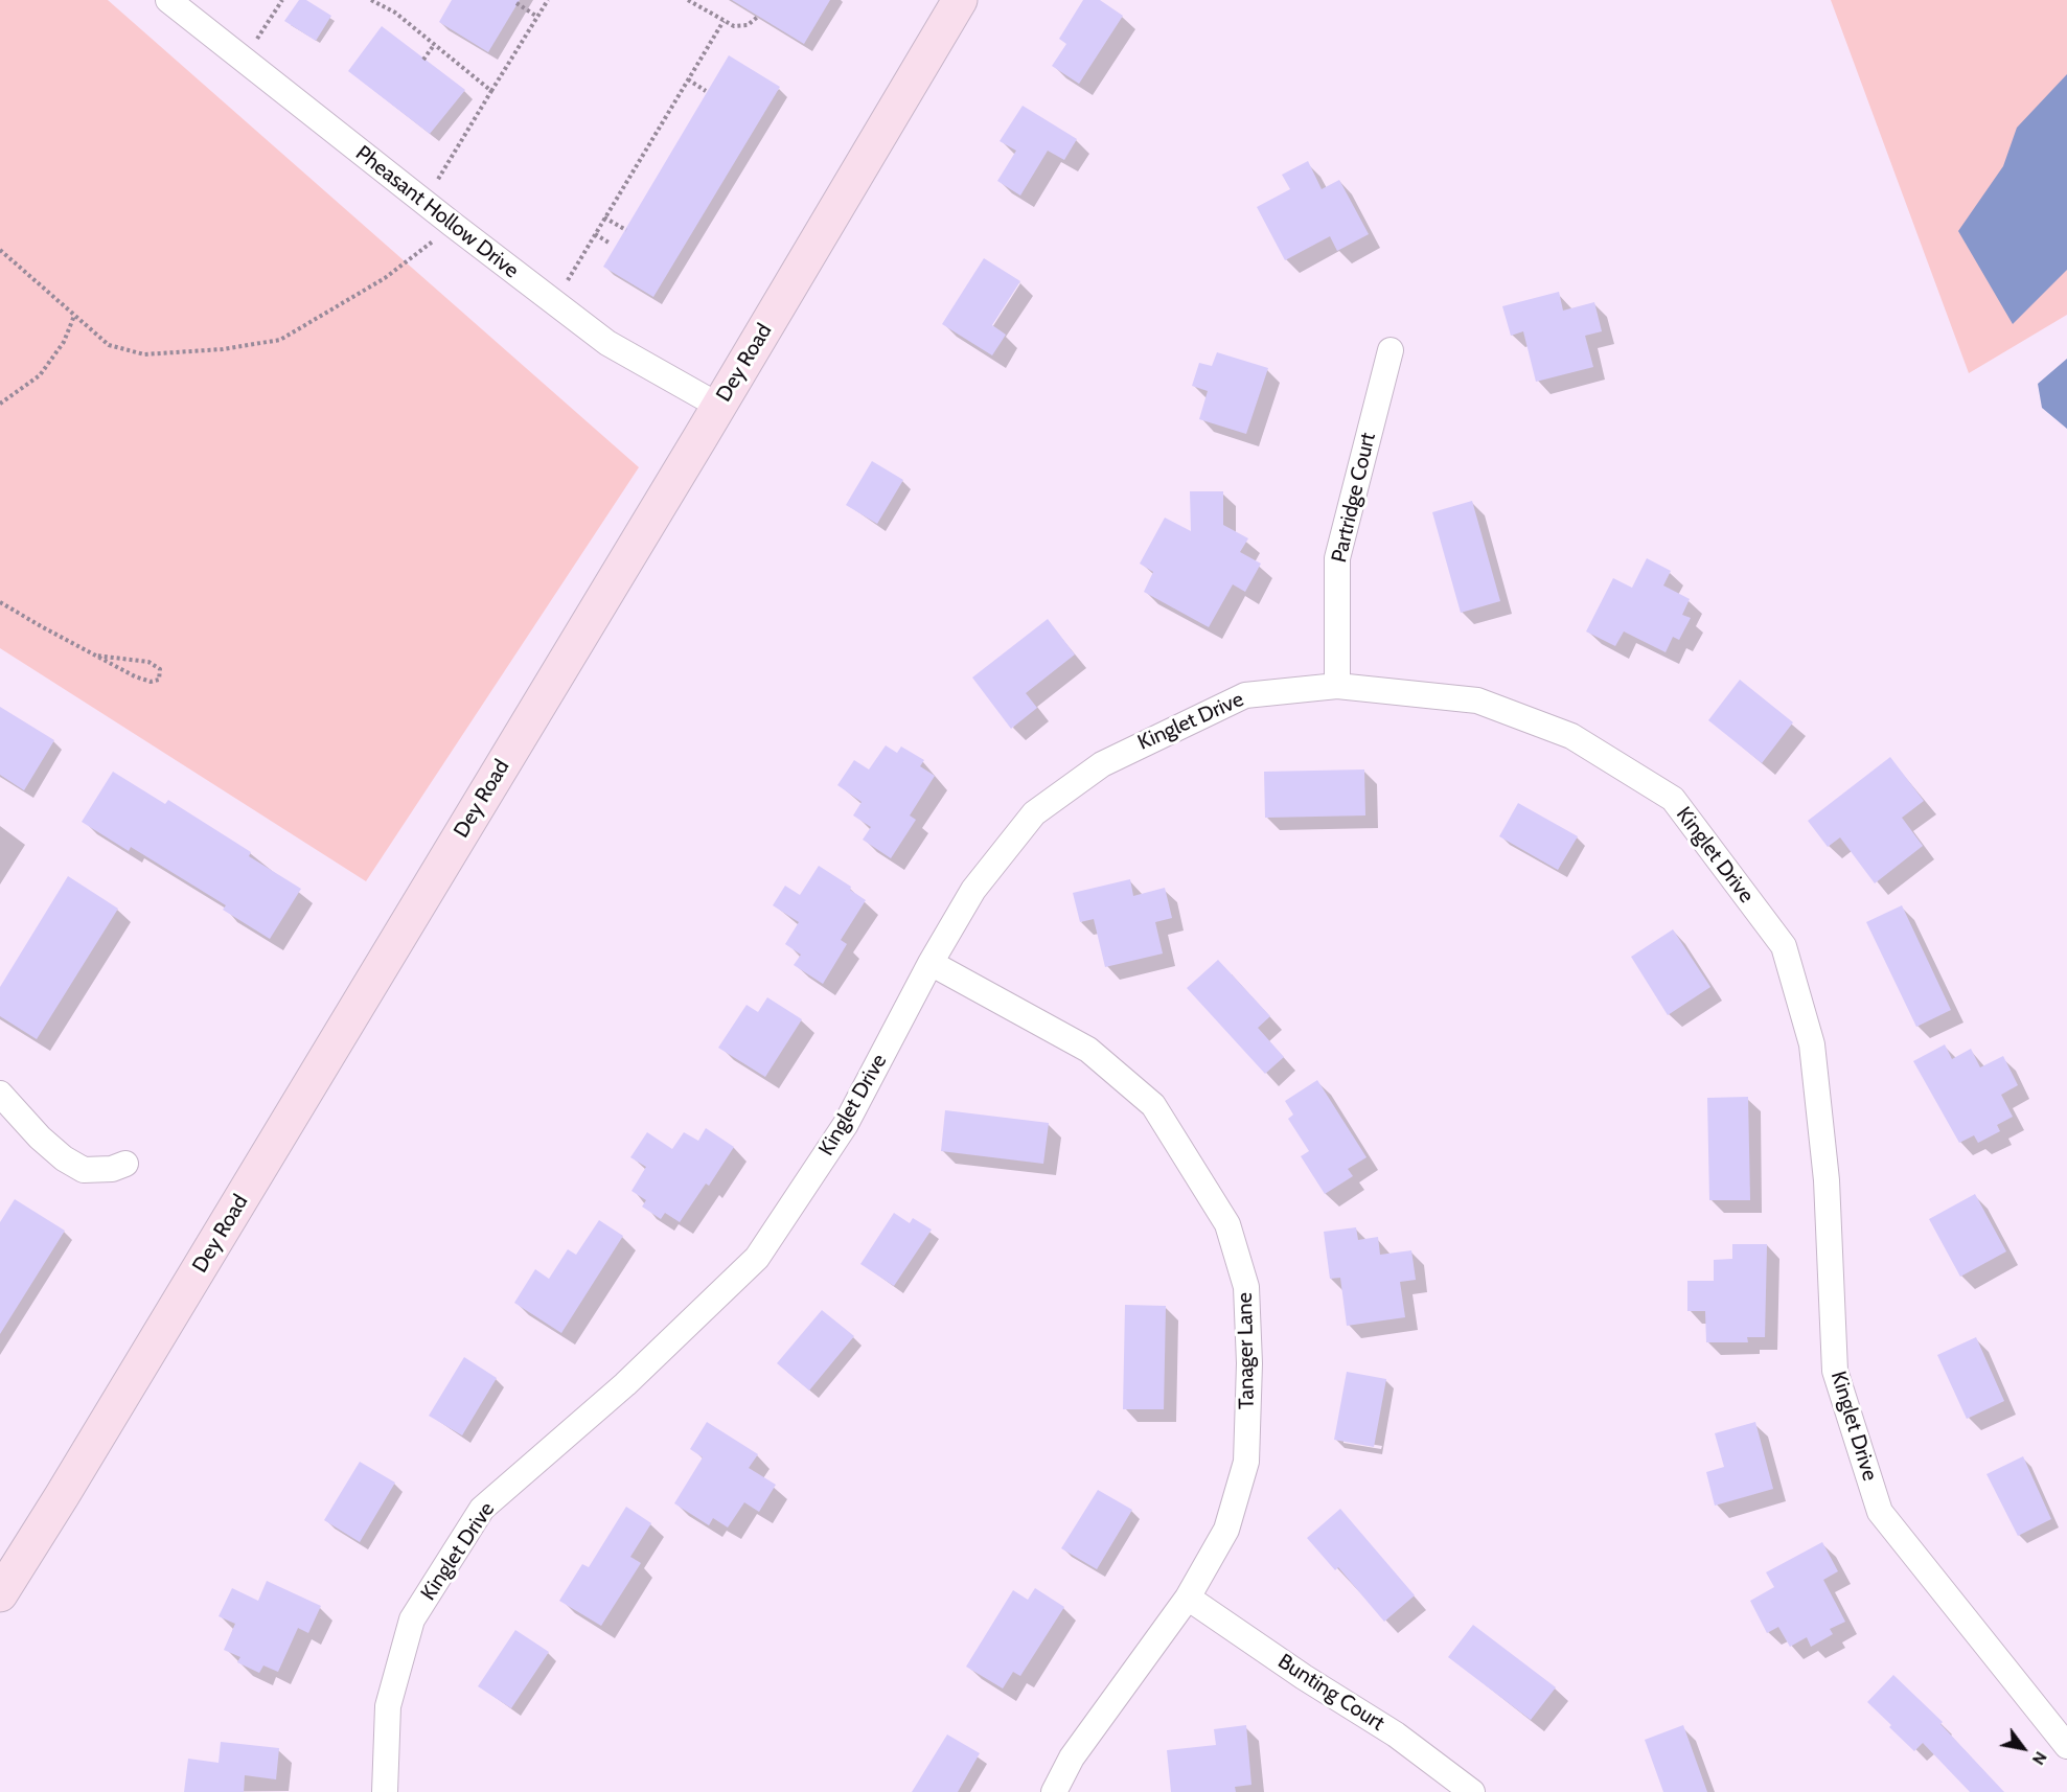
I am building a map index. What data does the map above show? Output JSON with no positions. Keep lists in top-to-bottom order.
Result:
{
  "streets": {
    "main road": ["Dey Road"],
    "street": [
      "Pheasant Hollow Drive",
      "Partridge Court",
      "Kinglet Drive",
      "Tanager Lane",
      "Bunting Court"
    ]
  },
  "crossings": [
    ["Pheasant Hollow Drive", "Dey Road"],
    ["Partridge Court", "Kinglet Drive"],
    ["Kinglet Drive", "Tanager Lane"],
    ["Tanager Lane", "Bunting Court"]
  ],
  "north": "bottom right"
}
